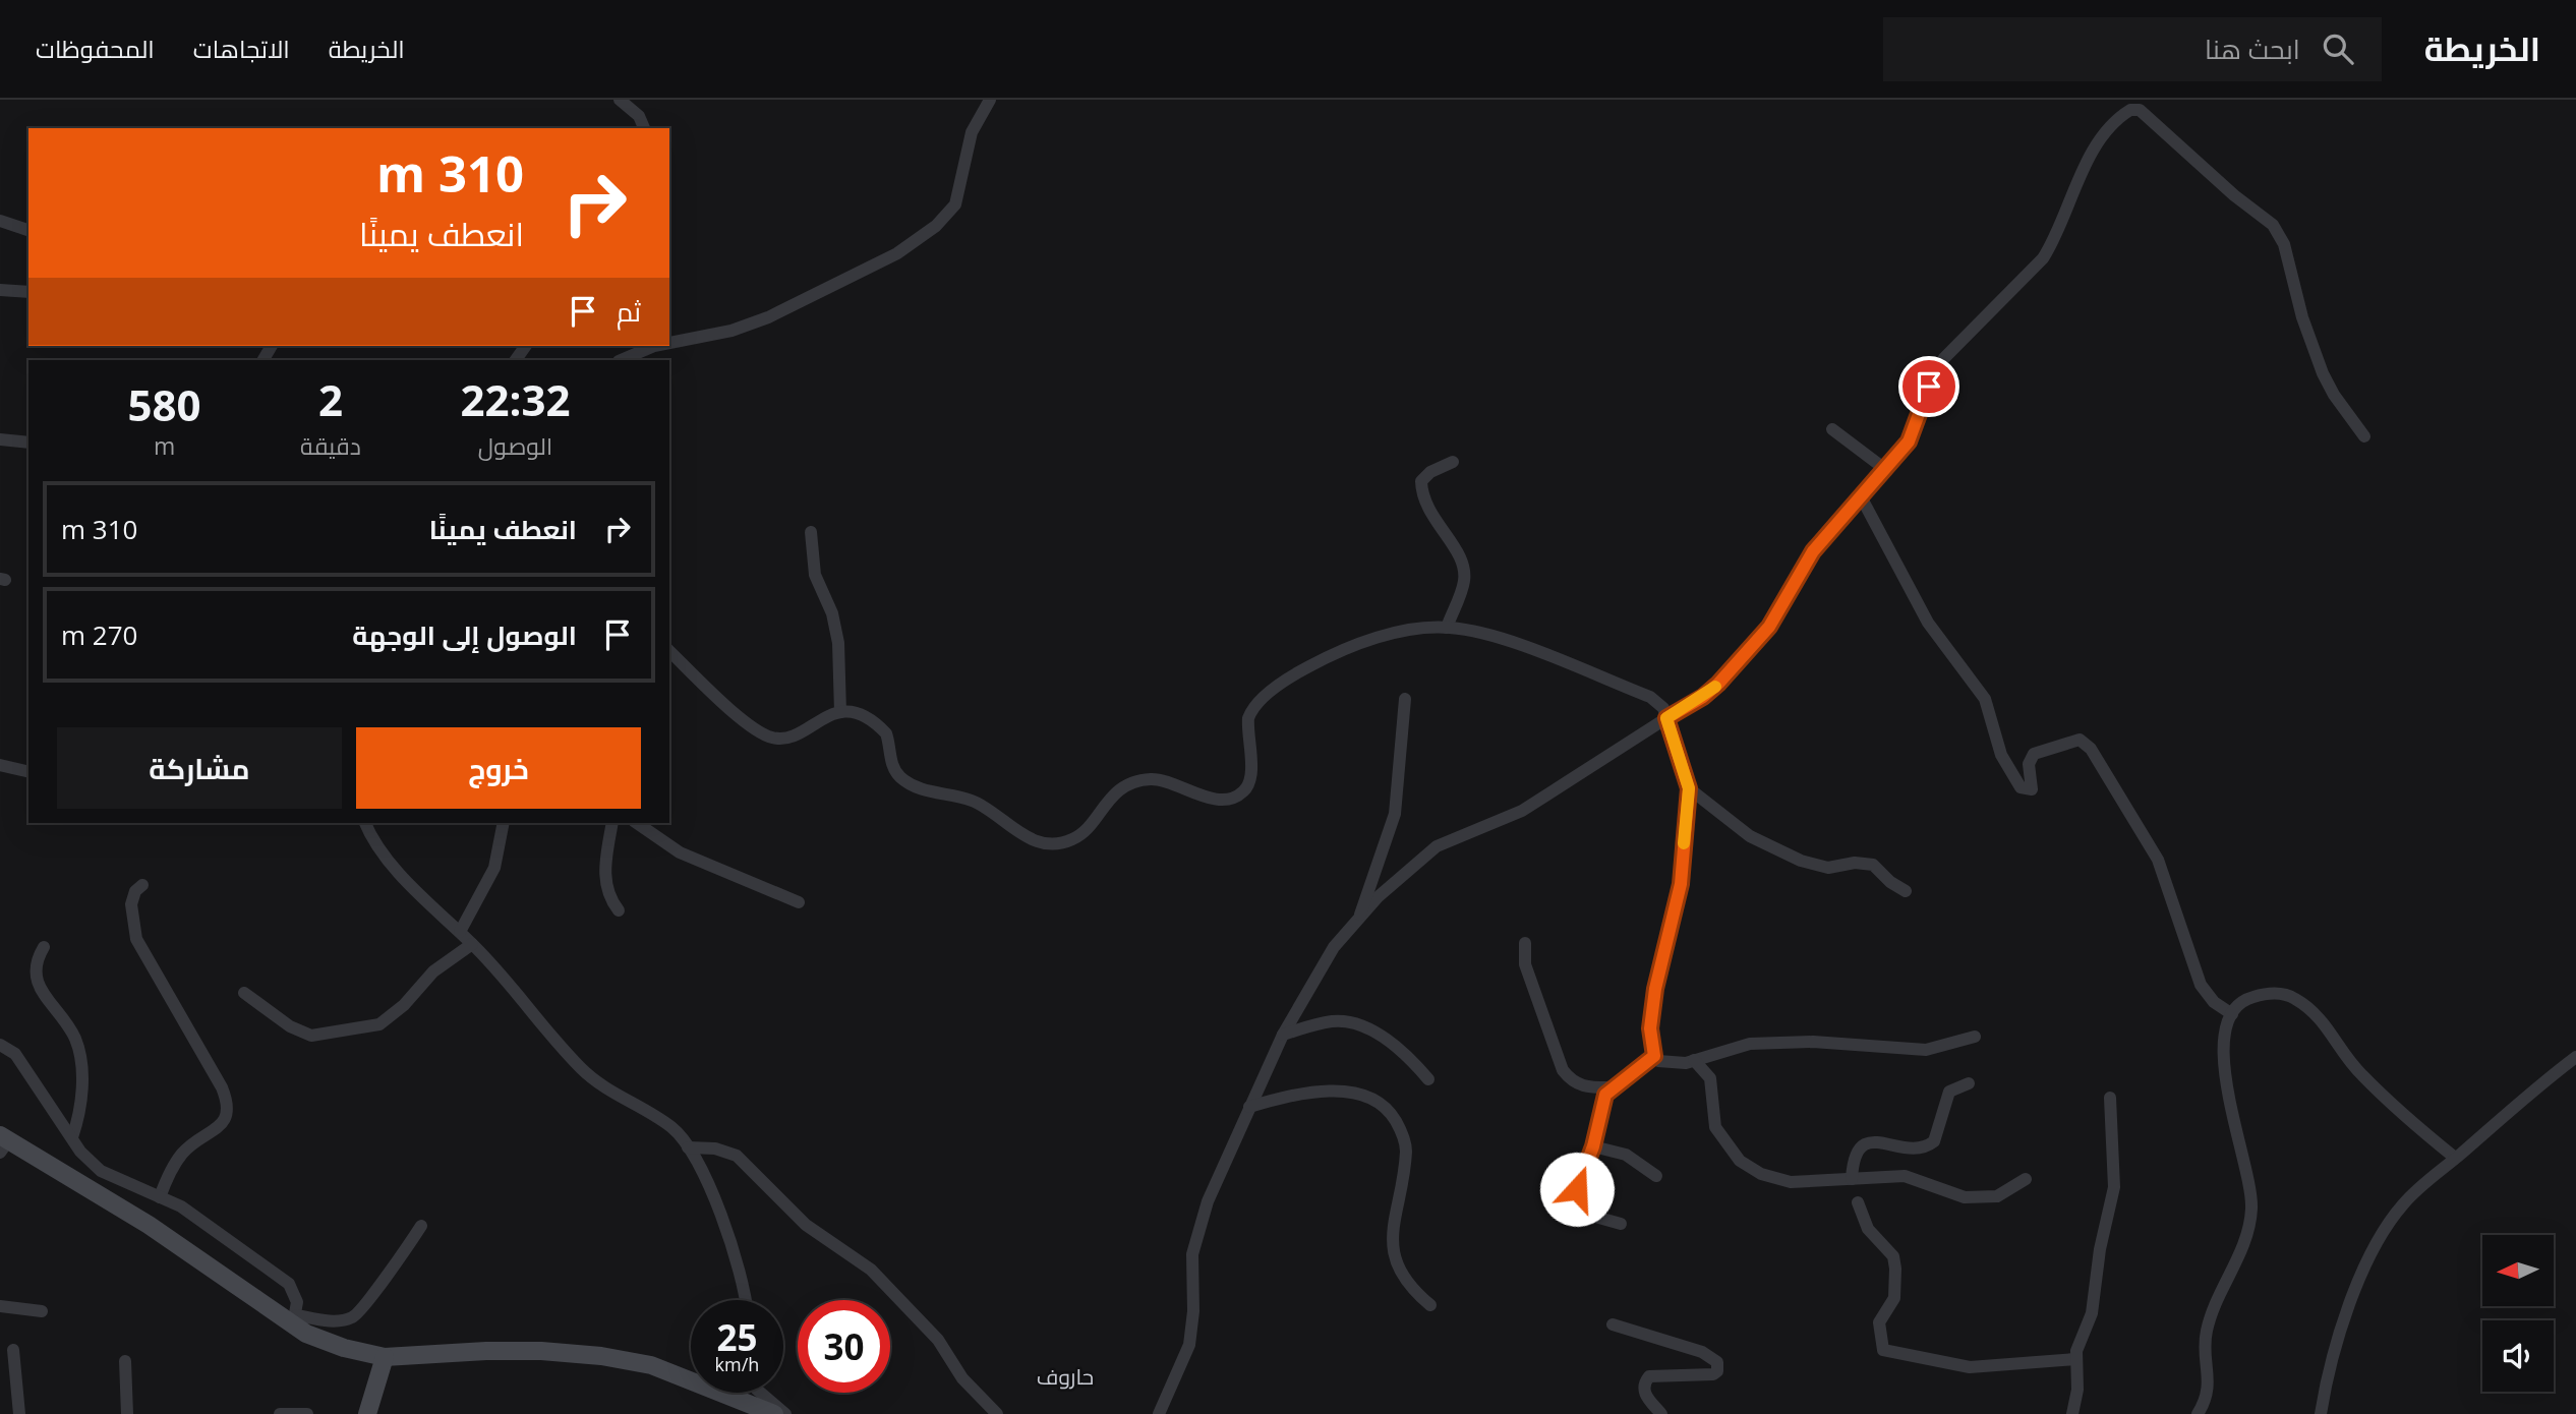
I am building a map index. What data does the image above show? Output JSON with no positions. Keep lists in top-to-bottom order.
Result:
{
  "districts": ["حاروف"],
  "north": "left",
  "page": {
    "header": "الخريطة",
    "search": "ابحث هنا",
    "nav": ["الخريطة", "الاتجاهات", "المحفوظات"],
    "turn": ["310 m", "انعطف يمينًا"],
    "then": "ثم",
    "eta": [
      "22:32",
      "الوصول",
      "2",
      "دقيقة",
      "580",
      "m"
    ],
    "list": [
      {
        "name": "انعطف يمينًا",
        "value": "310 m"
      },
      {
        "name": "الوصول إلى الوجهة",
        "value": "270 m"
      }
    ],
    "buttons": ["خروج", "مشاركة"],
    "speed": "25 km/h",
    "limit": "30"
  }
}
